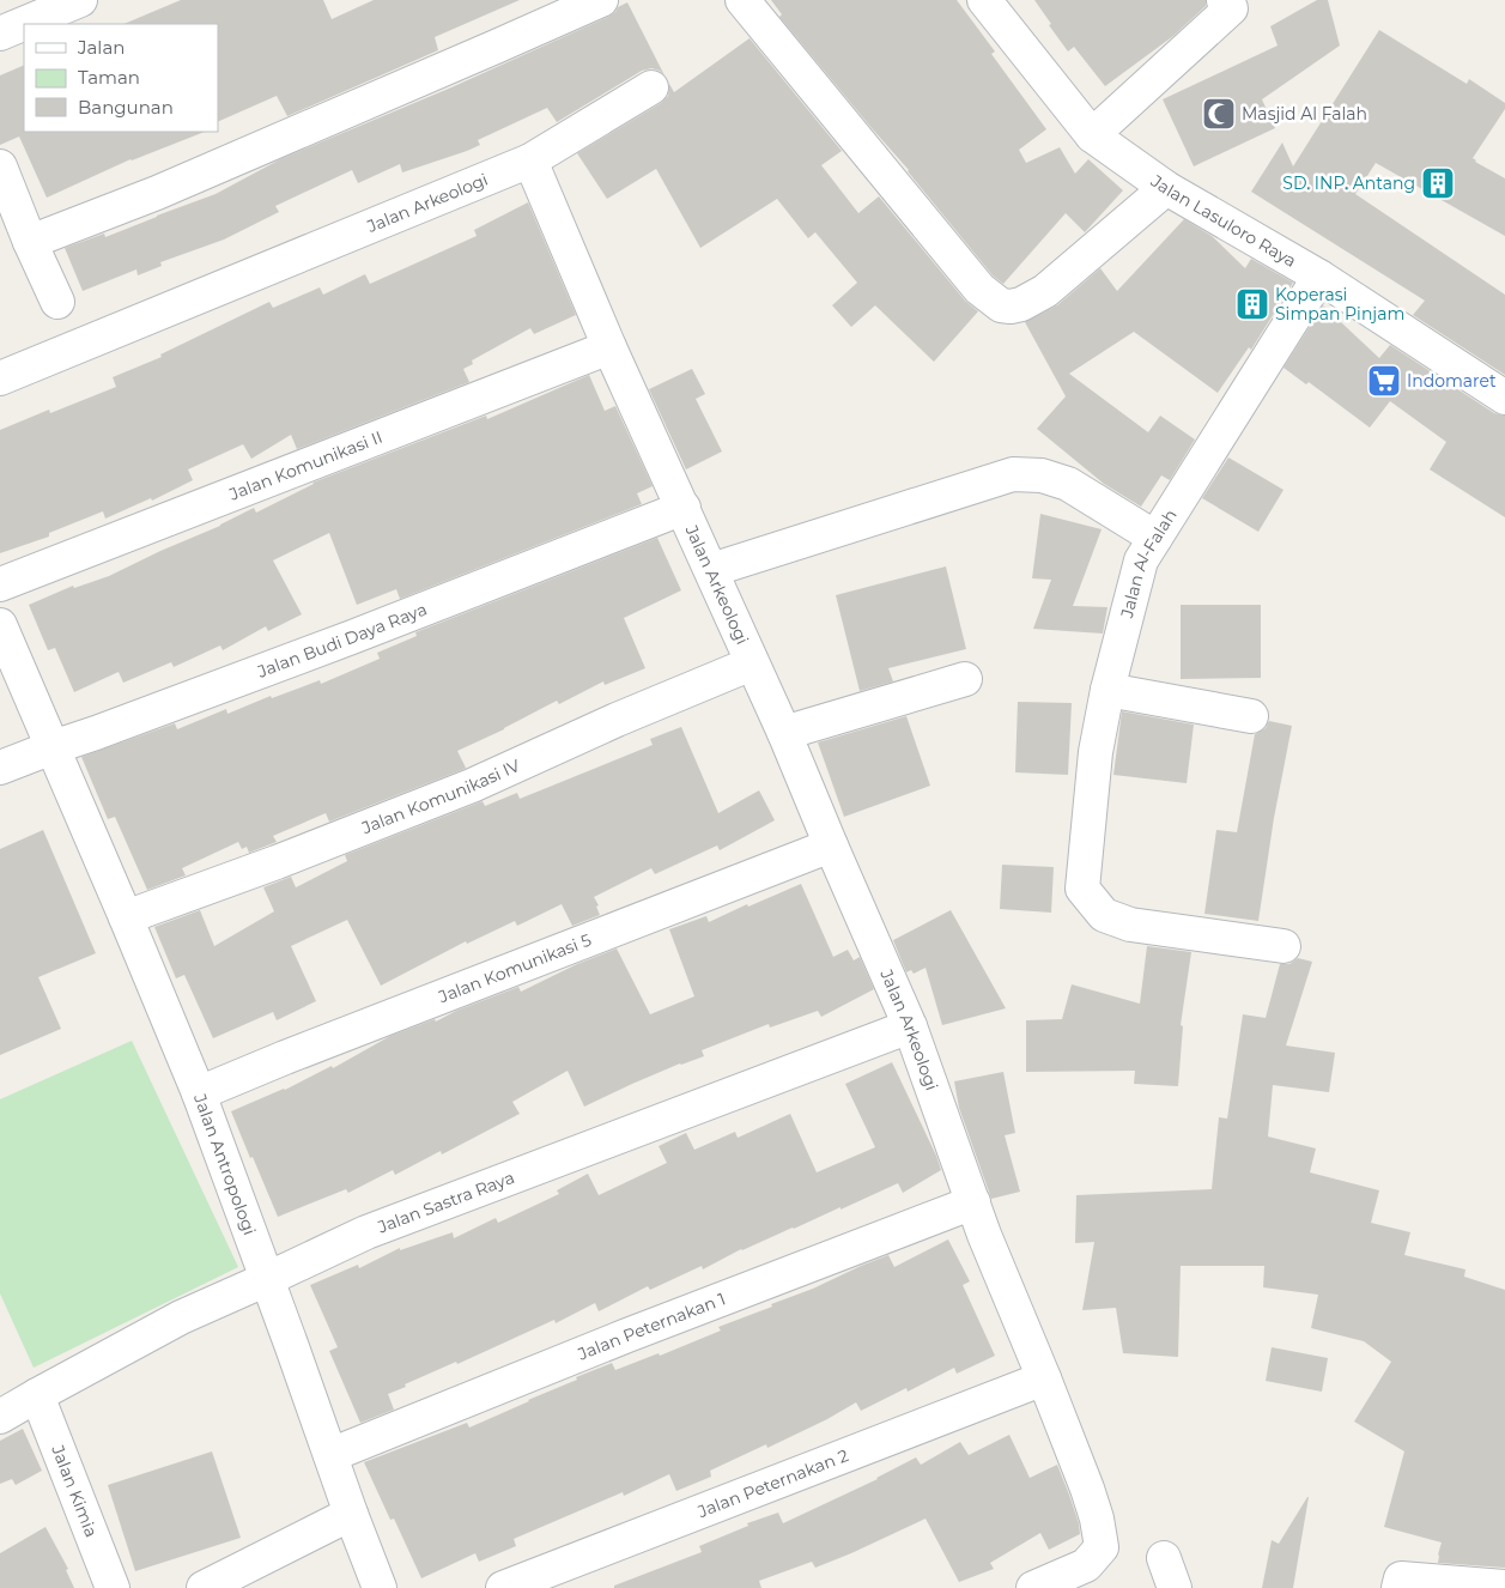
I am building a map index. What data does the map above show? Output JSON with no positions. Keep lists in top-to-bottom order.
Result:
{
  "streets": {
    "street": [
      "Jalan Arkeologi",
      "Jalan Lasuloro Raya",
      "Jalan Komunikasi II",
      "Jalan Al-Falah",
      "Jalan Budi Daya Raya",
      "Jalan Komunikasi IV",
      "Jalan Komunikasi 5",
      "Jalan Antropologi",
      "Jalan Sastra Raya",
      "Jalan Peternakan 1",
      "Jalan Peternakan 2",
      "Jalan Kimia"
    ]
  },
  "crossings": [
    ["Jalan Arkeologi", "Jalan Komunikasi II"],
    ["Jalan Arkeologi", "Jalan Budi Daya Raya"],
    ["Jalan Arkeologi", "Jalan Komunikasi IV"],
    ["Jalan Arkeologi", "Jalan Komunikasi 5"],
    ["Jalan Arkeologi", "Jalan Sastra Raya"],
    ["Jalan Arkeologi", "Jalan Peternakan 1"],
    ["Jalan Arkeologi", "Jalan Peternakan 2"],
    ["Jalan Lasuloro Raya", "Jalan Al-Falah"],
    ["Jalan Budi Daya Raya", "Jalan Antropologi"],
    ["Jalan Komunikasi IV", "Jalan Antropologi"],
    ["Jalan Komunikasi 5", "Jalan Antropologi"],
    ["Jalan Antropologi", "Jalan Sastra Raya"],
    ["Jalan Antropologi", "Jalan Peternakan 1"],
    ["Jalan Sastra Raya", "Jalan Kimia"]
  ],
  "places": {
    "mosque": ["Masjid Al Falah"],
    "building": ["SD. INP. Antang", "Koperasi Simpan Pinjam"],
    "supermarket": ["Indomaret"]
  },
  "legend": ["Jalan", "Taman", "Bangunan"]
}
